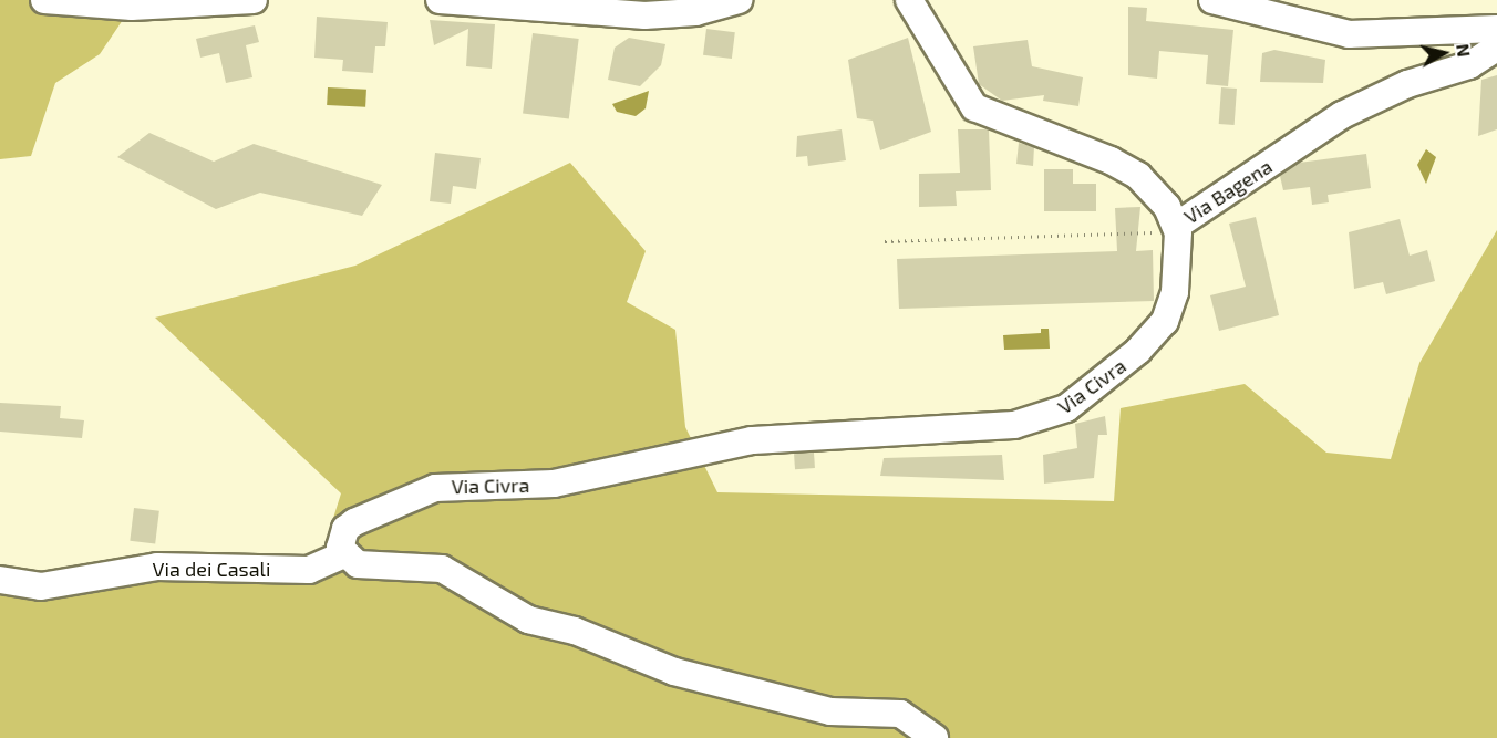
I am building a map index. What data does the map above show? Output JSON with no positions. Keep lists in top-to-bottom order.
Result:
{
  "streets": {
    "street": ["Via Bagena", "Via Civra", "Via dei Casali"]
  },
  "crossings": [
    ["Via Bagena", "Via Civra"],
    ["Via Civra", "Via dei Casali"]
  ],
  "north": "right"
}
